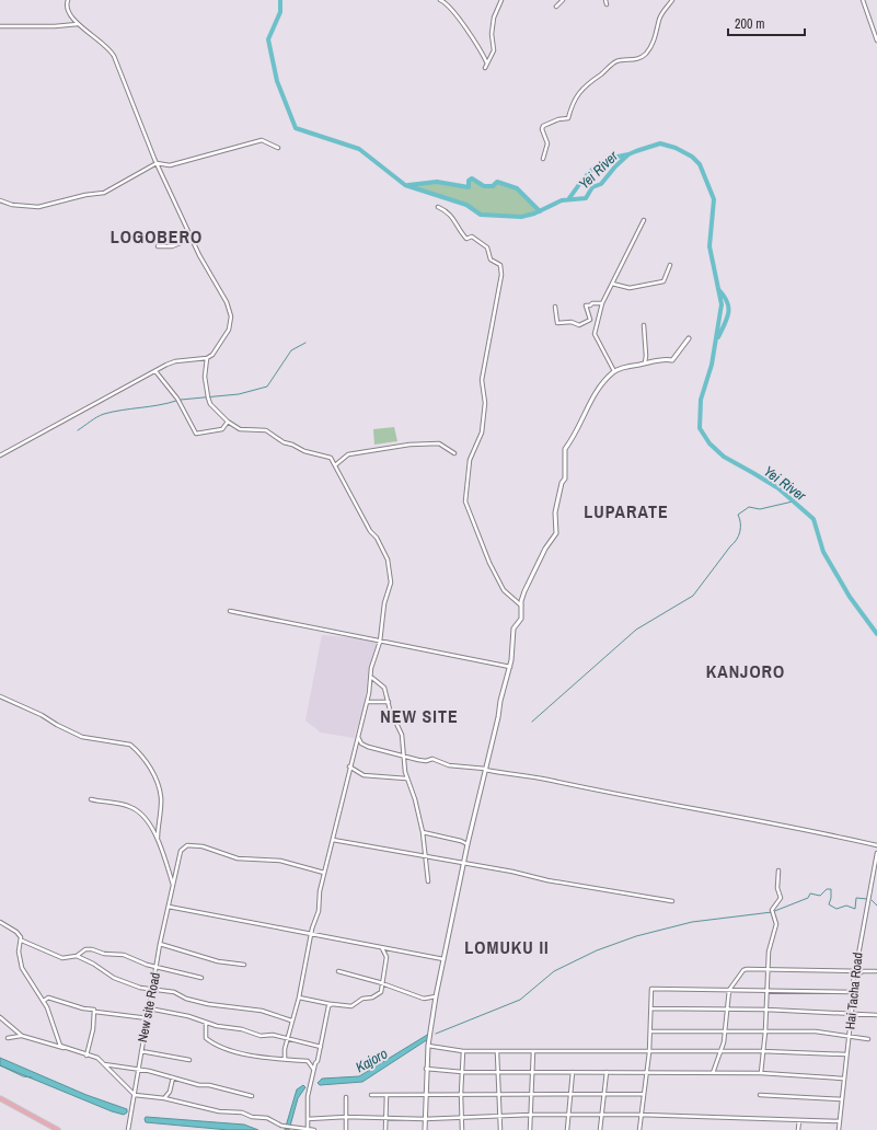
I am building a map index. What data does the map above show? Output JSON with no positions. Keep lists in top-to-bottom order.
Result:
{
  "streets": {
    "street": ["Hai Tacha Road", "New site Road"]
  },
  "districts": [
    "LOGOBERO",
    "LUPARATE",
    "KANJORO",
    "NEW SITE",
    "LOMUKU II"
  ],
  "water": ["Yei River", "Kajoro"],
  "scale_bar": "200 m"
}
